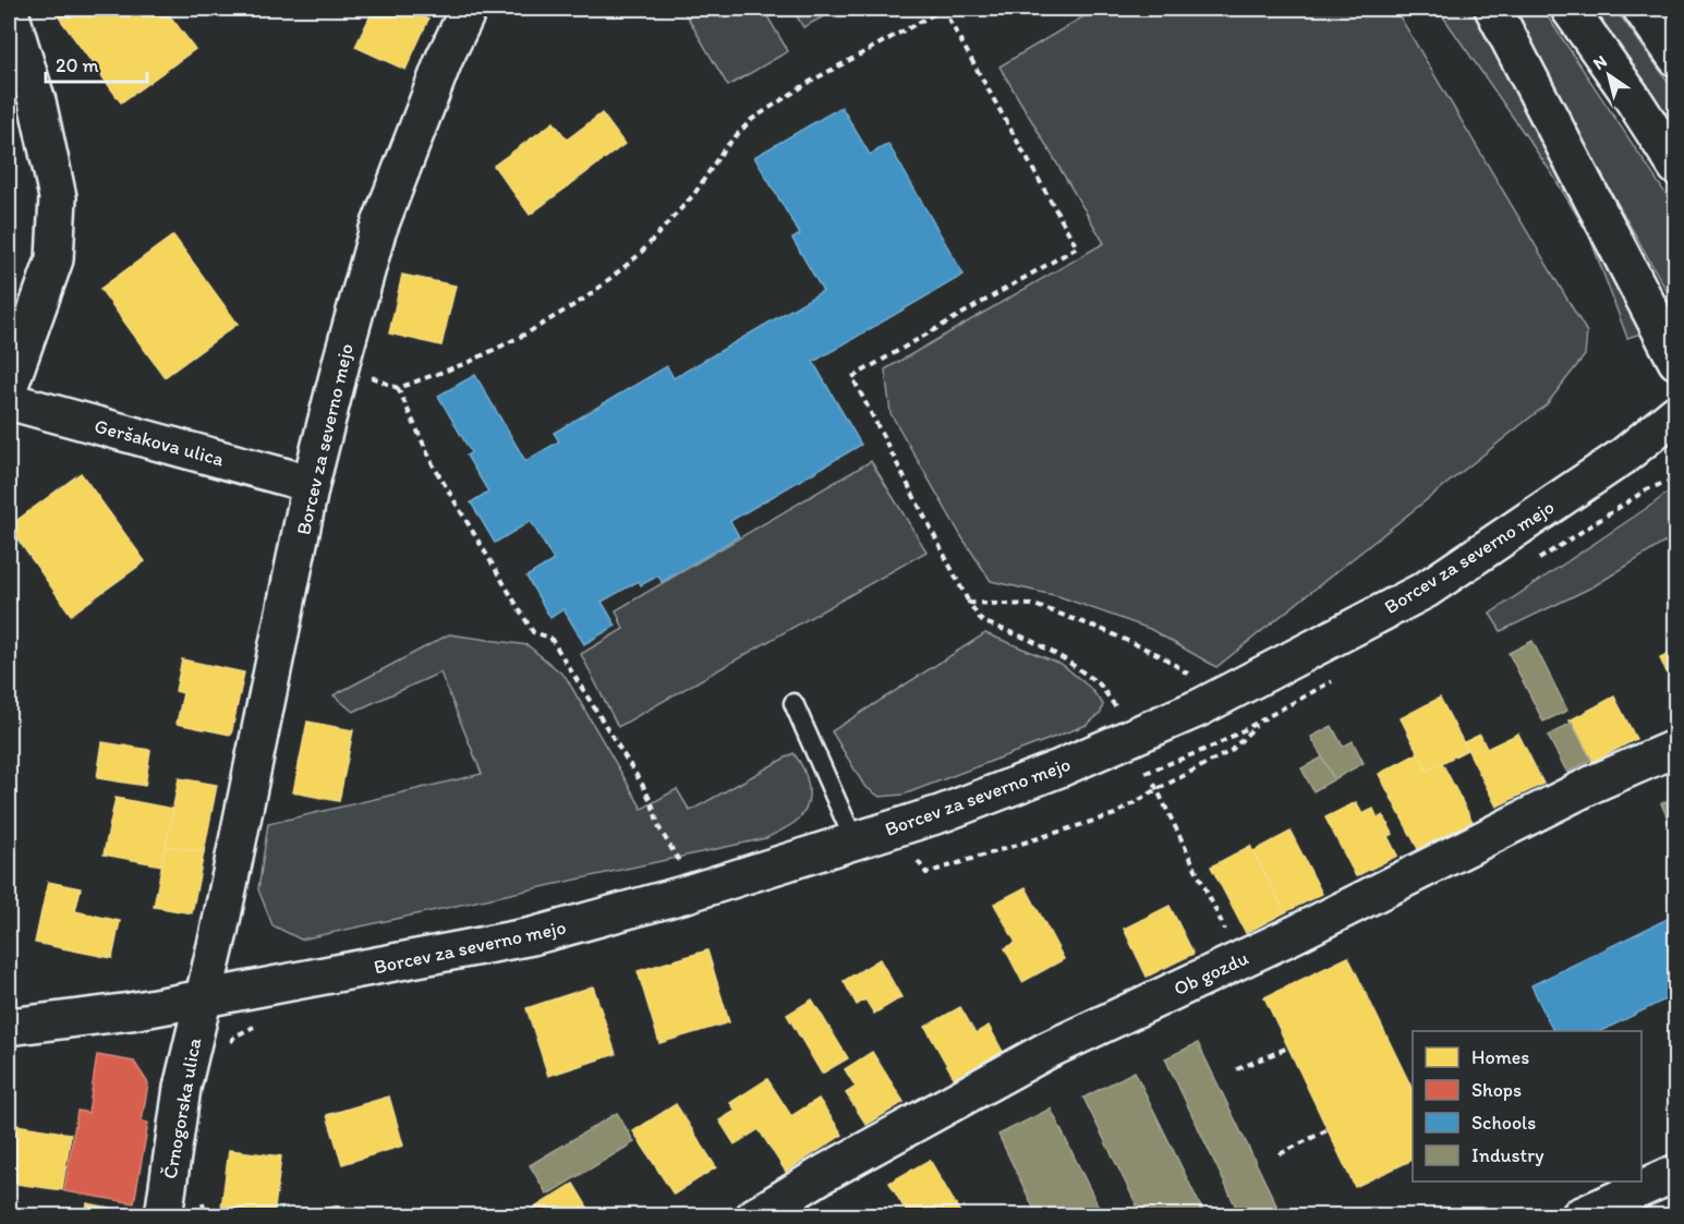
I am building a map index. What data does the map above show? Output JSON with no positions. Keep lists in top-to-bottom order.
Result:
{
  "streets": {
    "main road": [
      "Borcev za severno mejo",
      "Geršakova ulica",
      "Ob gozdu",
      "Črnogorska ulica"
    ]
  },
  "crossings": [
    ["Borcev za severno mejo", "Geršakova ulica"],
    ["Borcev za severno mejo", "Črnogorska ulica"]
  ],
  "legend": [
    "Homes",
    "Shops",
    "Schools",
    "Industry"
  ],
  "scale_bar": "20 m",
  "north": "top left"
}
